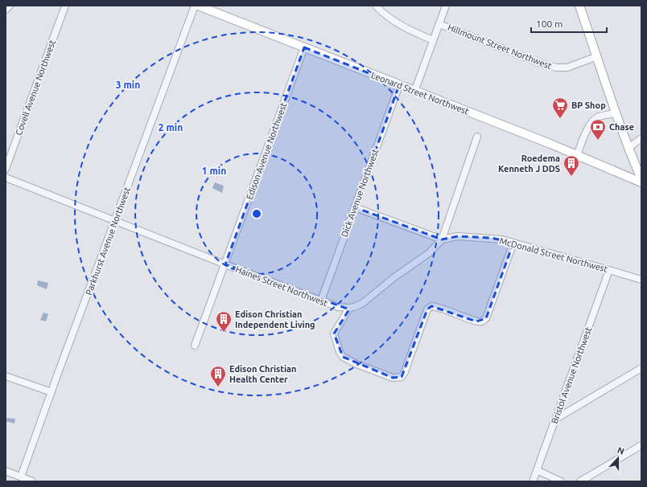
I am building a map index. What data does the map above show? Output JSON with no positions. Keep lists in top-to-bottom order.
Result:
{
  "streets": {
    "main road": ["Leonard Street Northwest"],
    "street": [
      "Hillmount Street Northwest",
      "Covell Avenue Northwest",
      "Edison Avenue Northwest",
      "Dick Avenue Northwest",
      "Parkhurst Avenue Northwest",
      "McDonald Street Northwest",
      "Haines Street Northwest",
      "Bristol Avenue Northwest"
    ]
  },
  "crossings": [
    ["Leonard Street Northwest", "Edison Avenue Northwest"],
    ["Leonard Street Northwest", "Dick Avenue Northwest"],
    ["Edison Avenue Northwest", "Haines Street Northwest"],
    ["Dick Avenue Northwest", "Haines Street Northwest"],
    ["Parkhurst Avenue Northwest", "Haines Street Northwest"],
    ["McDonald Street Northwest", "Bristol Avenue Northwest"]
  ],
  "places": {
    "supermarket": ["BP Shop"],
    "bank": ["Chase"],
    "building": ["Roedema Kenneth J DDS", "Edison Christian Independent Living", "Edison Christian Health Center"]
  },
  "scale_bar": "100 m",
  "north": "top",
  "rings": ["3 min", "2 min", "1 min"]
}
